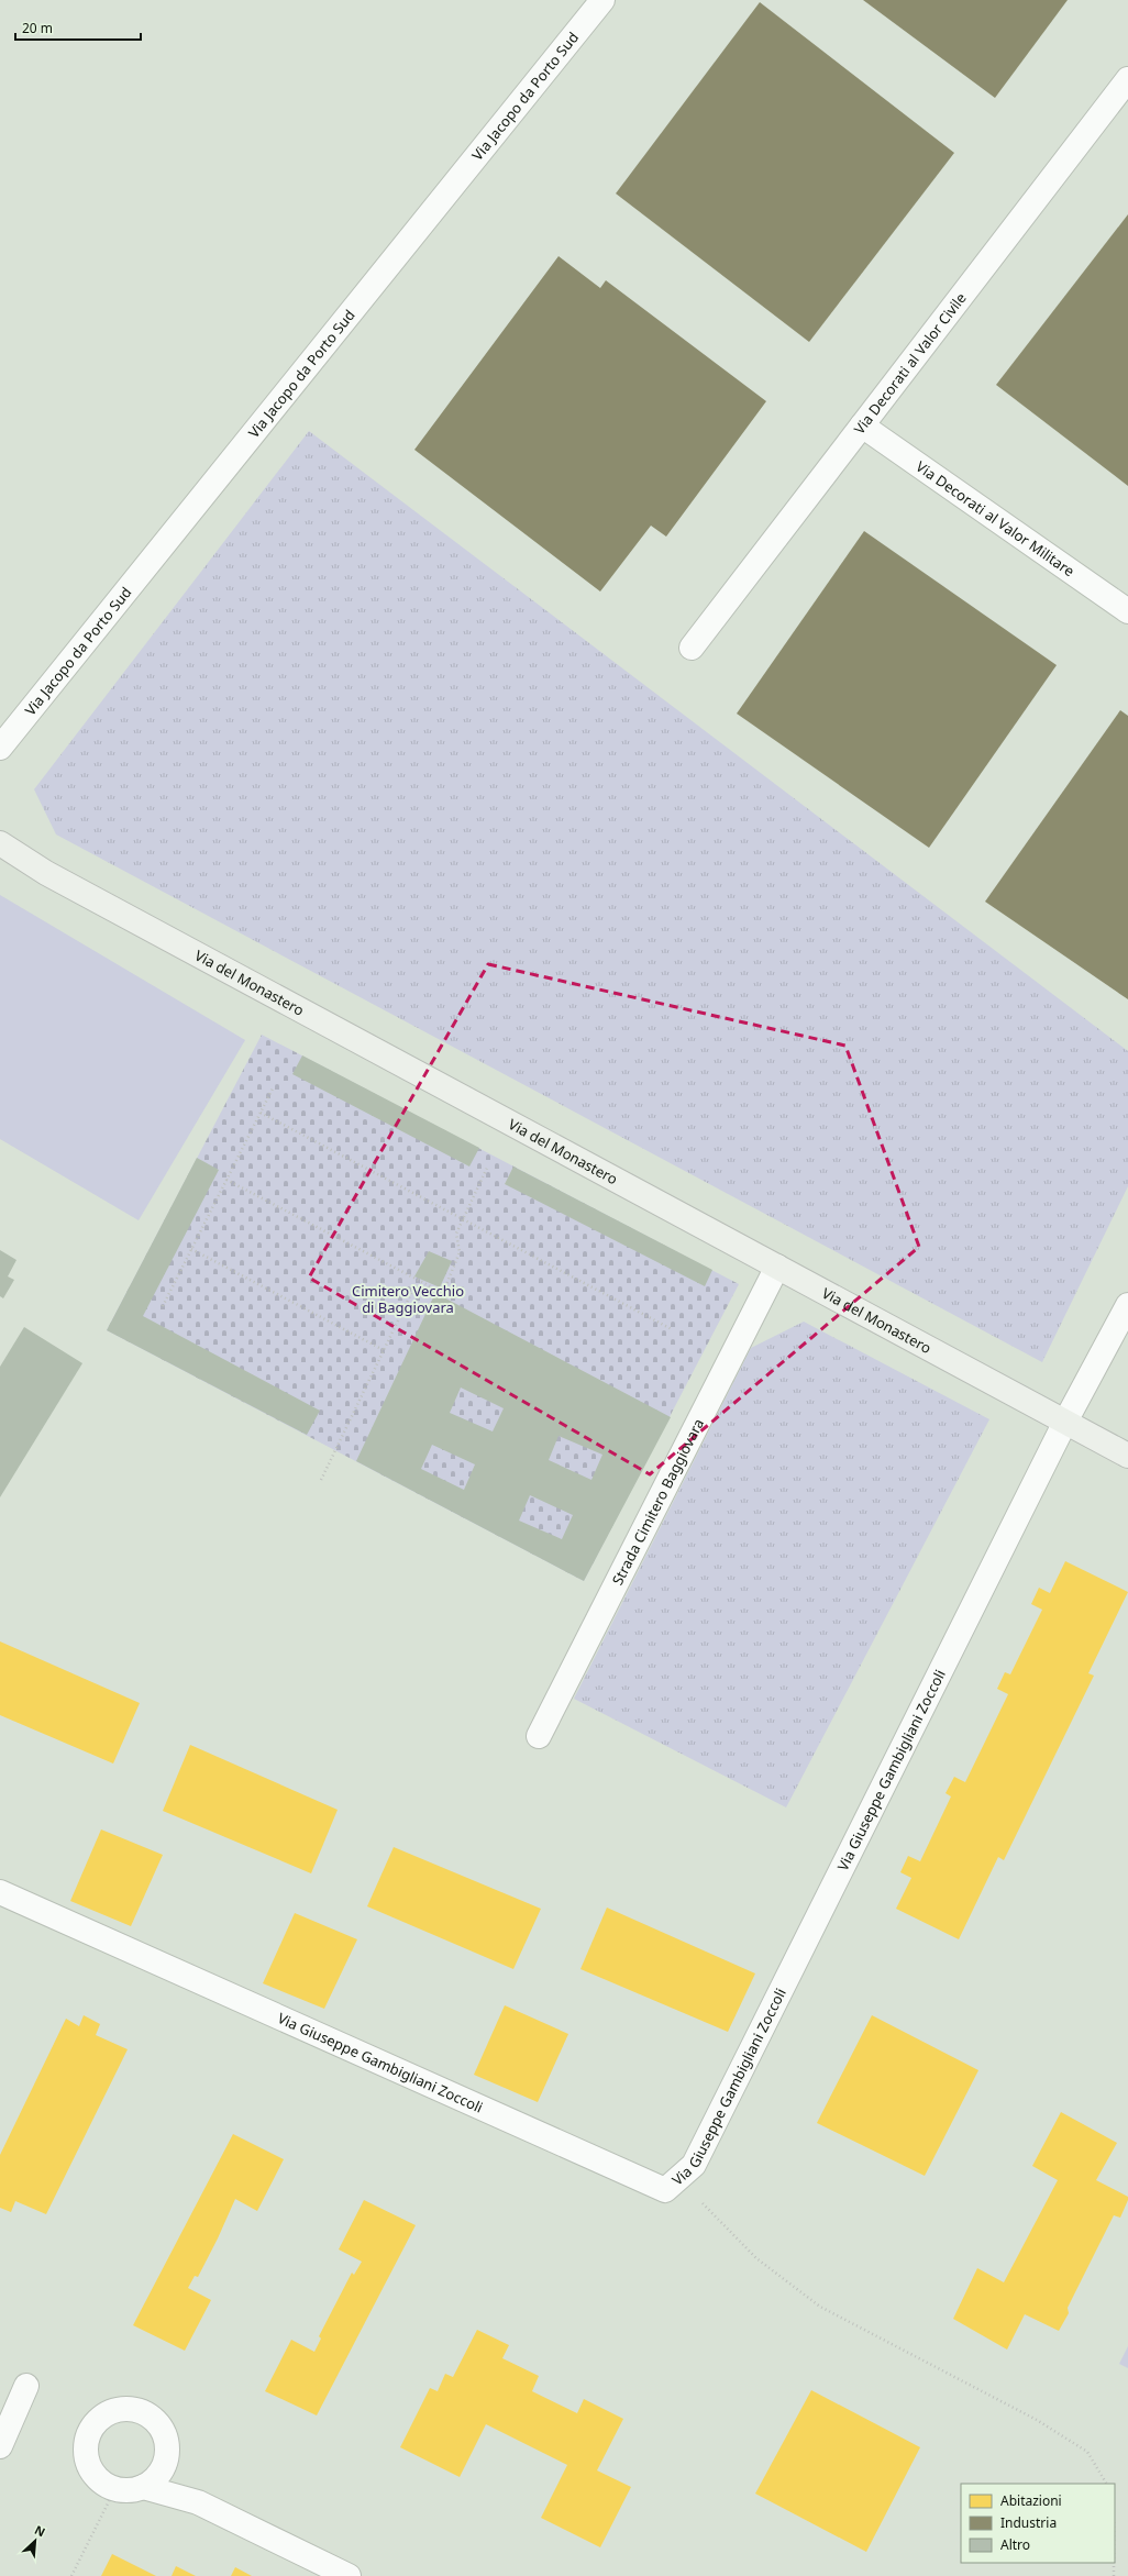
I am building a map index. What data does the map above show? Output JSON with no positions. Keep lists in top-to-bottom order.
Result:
{
  "streets": {
    "main road": ["Via del Monastero"],
    "street": [
      "Via Jacopo da Porto Sud",
      "Via Decorati al Valor Civile",
      "Via Decorati al Valor Militare",
      "Strada Cimitero Baggiovara",
      "Via Giuseppe Gambigliani Zoccoli"
    ]
  },
  "crossings": [
    ["Via Decorati al Valor Civile", "Via Decorati al Valor Militare"],
    ["Via del Monastero", "Strada Cimitero Baggiovara"],
    ["Via del Monastero", "Via Giuseppe Gambigliani Zoccoli"]
  ],
  "parks": ["Cimitero Vecchio di Baggiovara"],
  "legend": ["Abitazioni", "Industria", "Altro"],
  "scale_bar": "20 m",
  "north": "top right"
}
